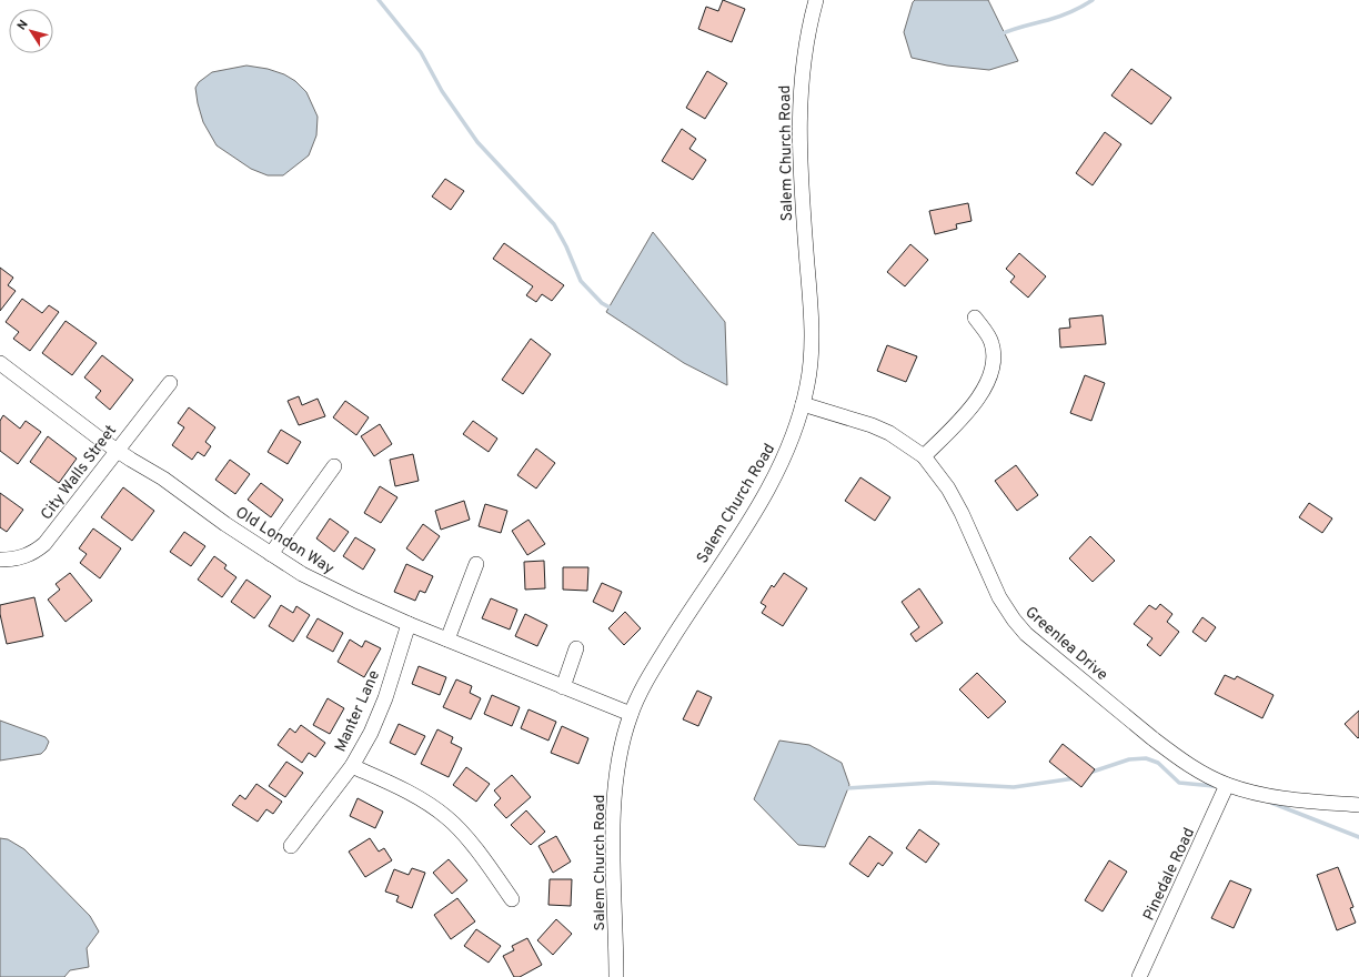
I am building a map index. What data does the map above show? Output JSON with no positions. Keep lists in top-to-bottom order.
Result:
{
  "streets": {
    "street": [
      "Salem Church Road",
      "City Walls Street",
      "Old London Way",
      "Greenlea Drive",
      "Manter Lane",
      "Pinedale Road"
    ]
  },
  "crossings": [
    ["Salem Church Road", "Old London Way"],
    ["Salem Church Road", "Greenlea Drive"],
    ["City Walls Street", "Old London Way"],
    ["Old London Way", "Manter Lane"],
    ["Greenlea Drive", "Pinedale Road"]
  ],
  "north": "top left"
}
